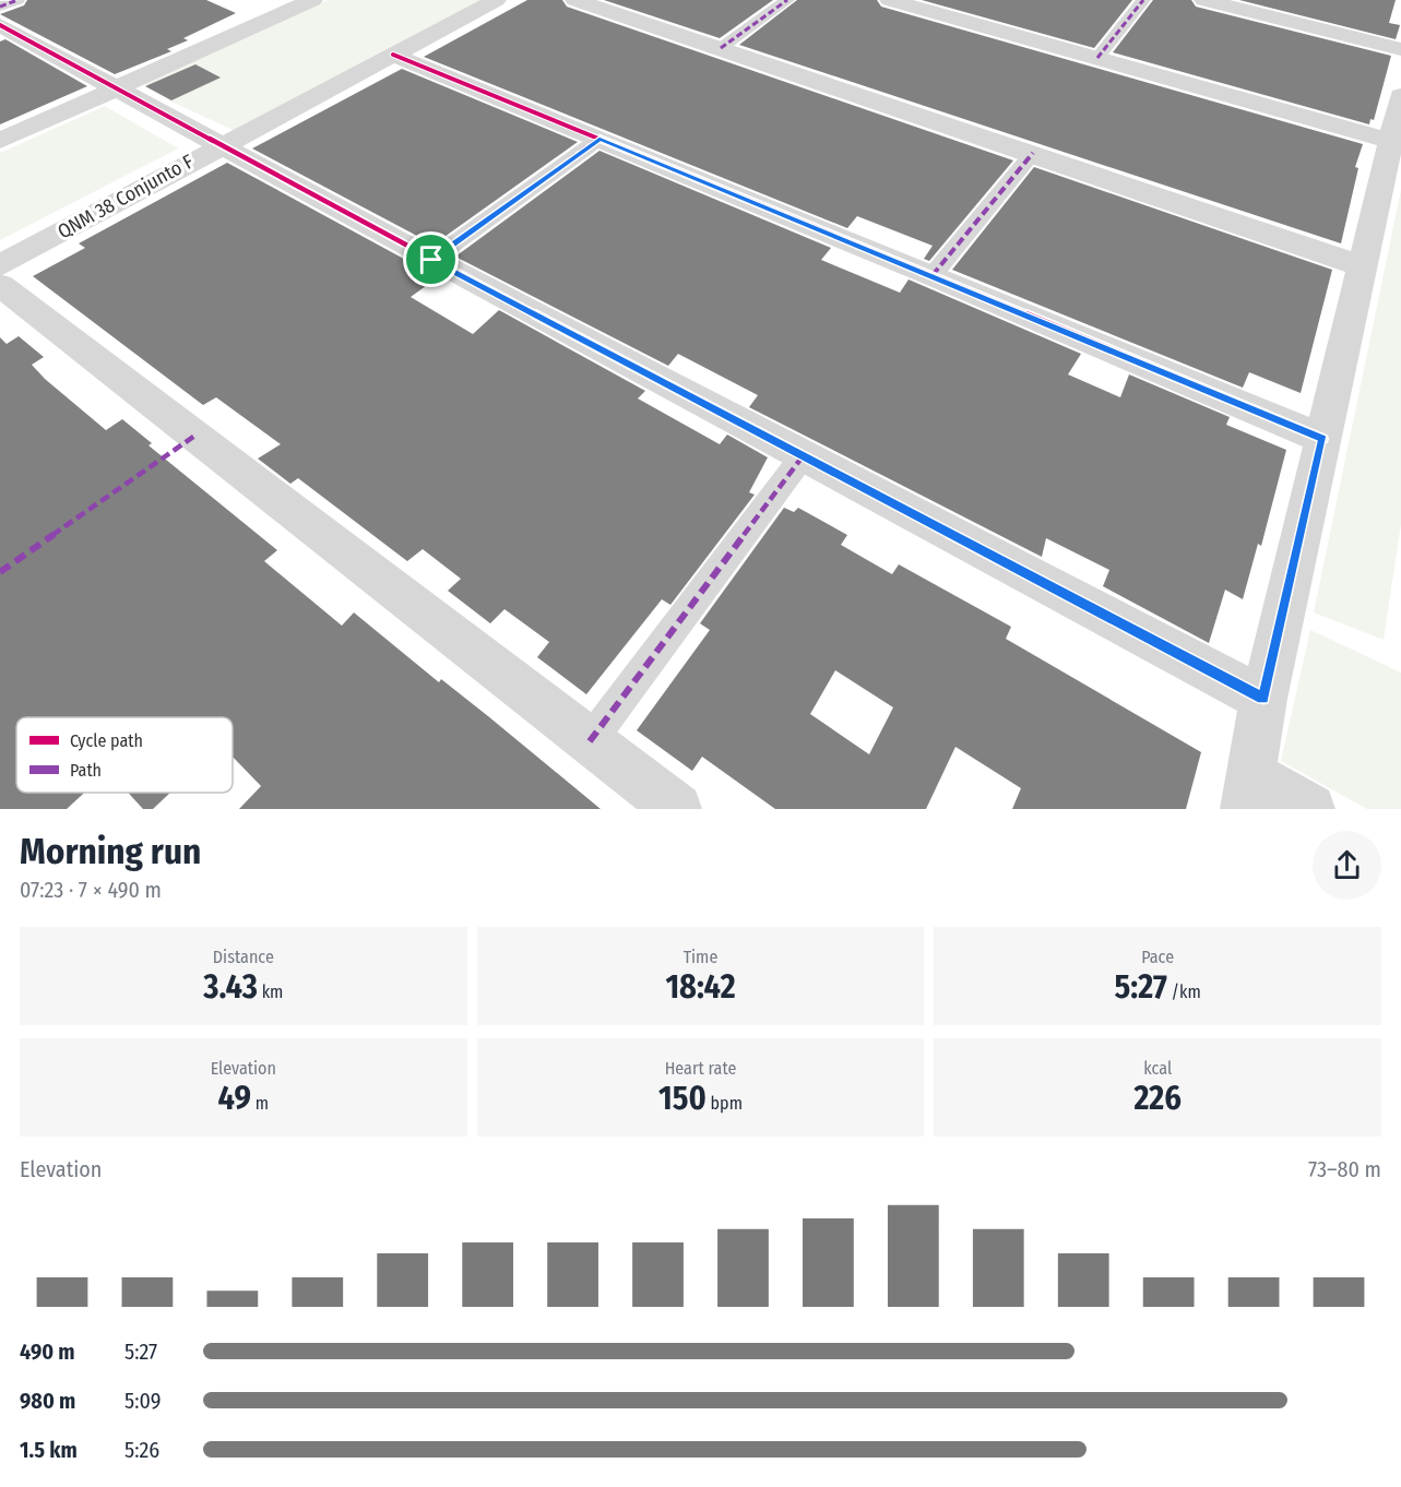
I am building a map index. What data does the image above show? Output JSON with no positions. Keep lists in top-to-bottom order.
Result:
{
  "streets": {
    "street": ["QNM 38 Conjunto F"]
  },
  "legend": ["Cycle path", "Path"],
  "page": {
    "heading": ["Morning run", "07:23 · 7 × 490 m"],
    "stats": [
      ["Distance", "3.43 km"],
      ["Time", "18:42"],
      ["Pace", "5:27 /km"],
      ["Elevation", "49 m"],
      ["Heart rate", "150 bpm"],
      ["kcal", "226"]
    ],
    "chart": ["Elevation", "73–80 m"],
    "list": [
      {
        "name": "490 m",
        "note": "5:27"
      },
      {
        "name": "980 m",
        "note": "5:09"
      },
      {
        "name": "1.5 km",
        "note": "5:26"
      }
    ]
  }
}
